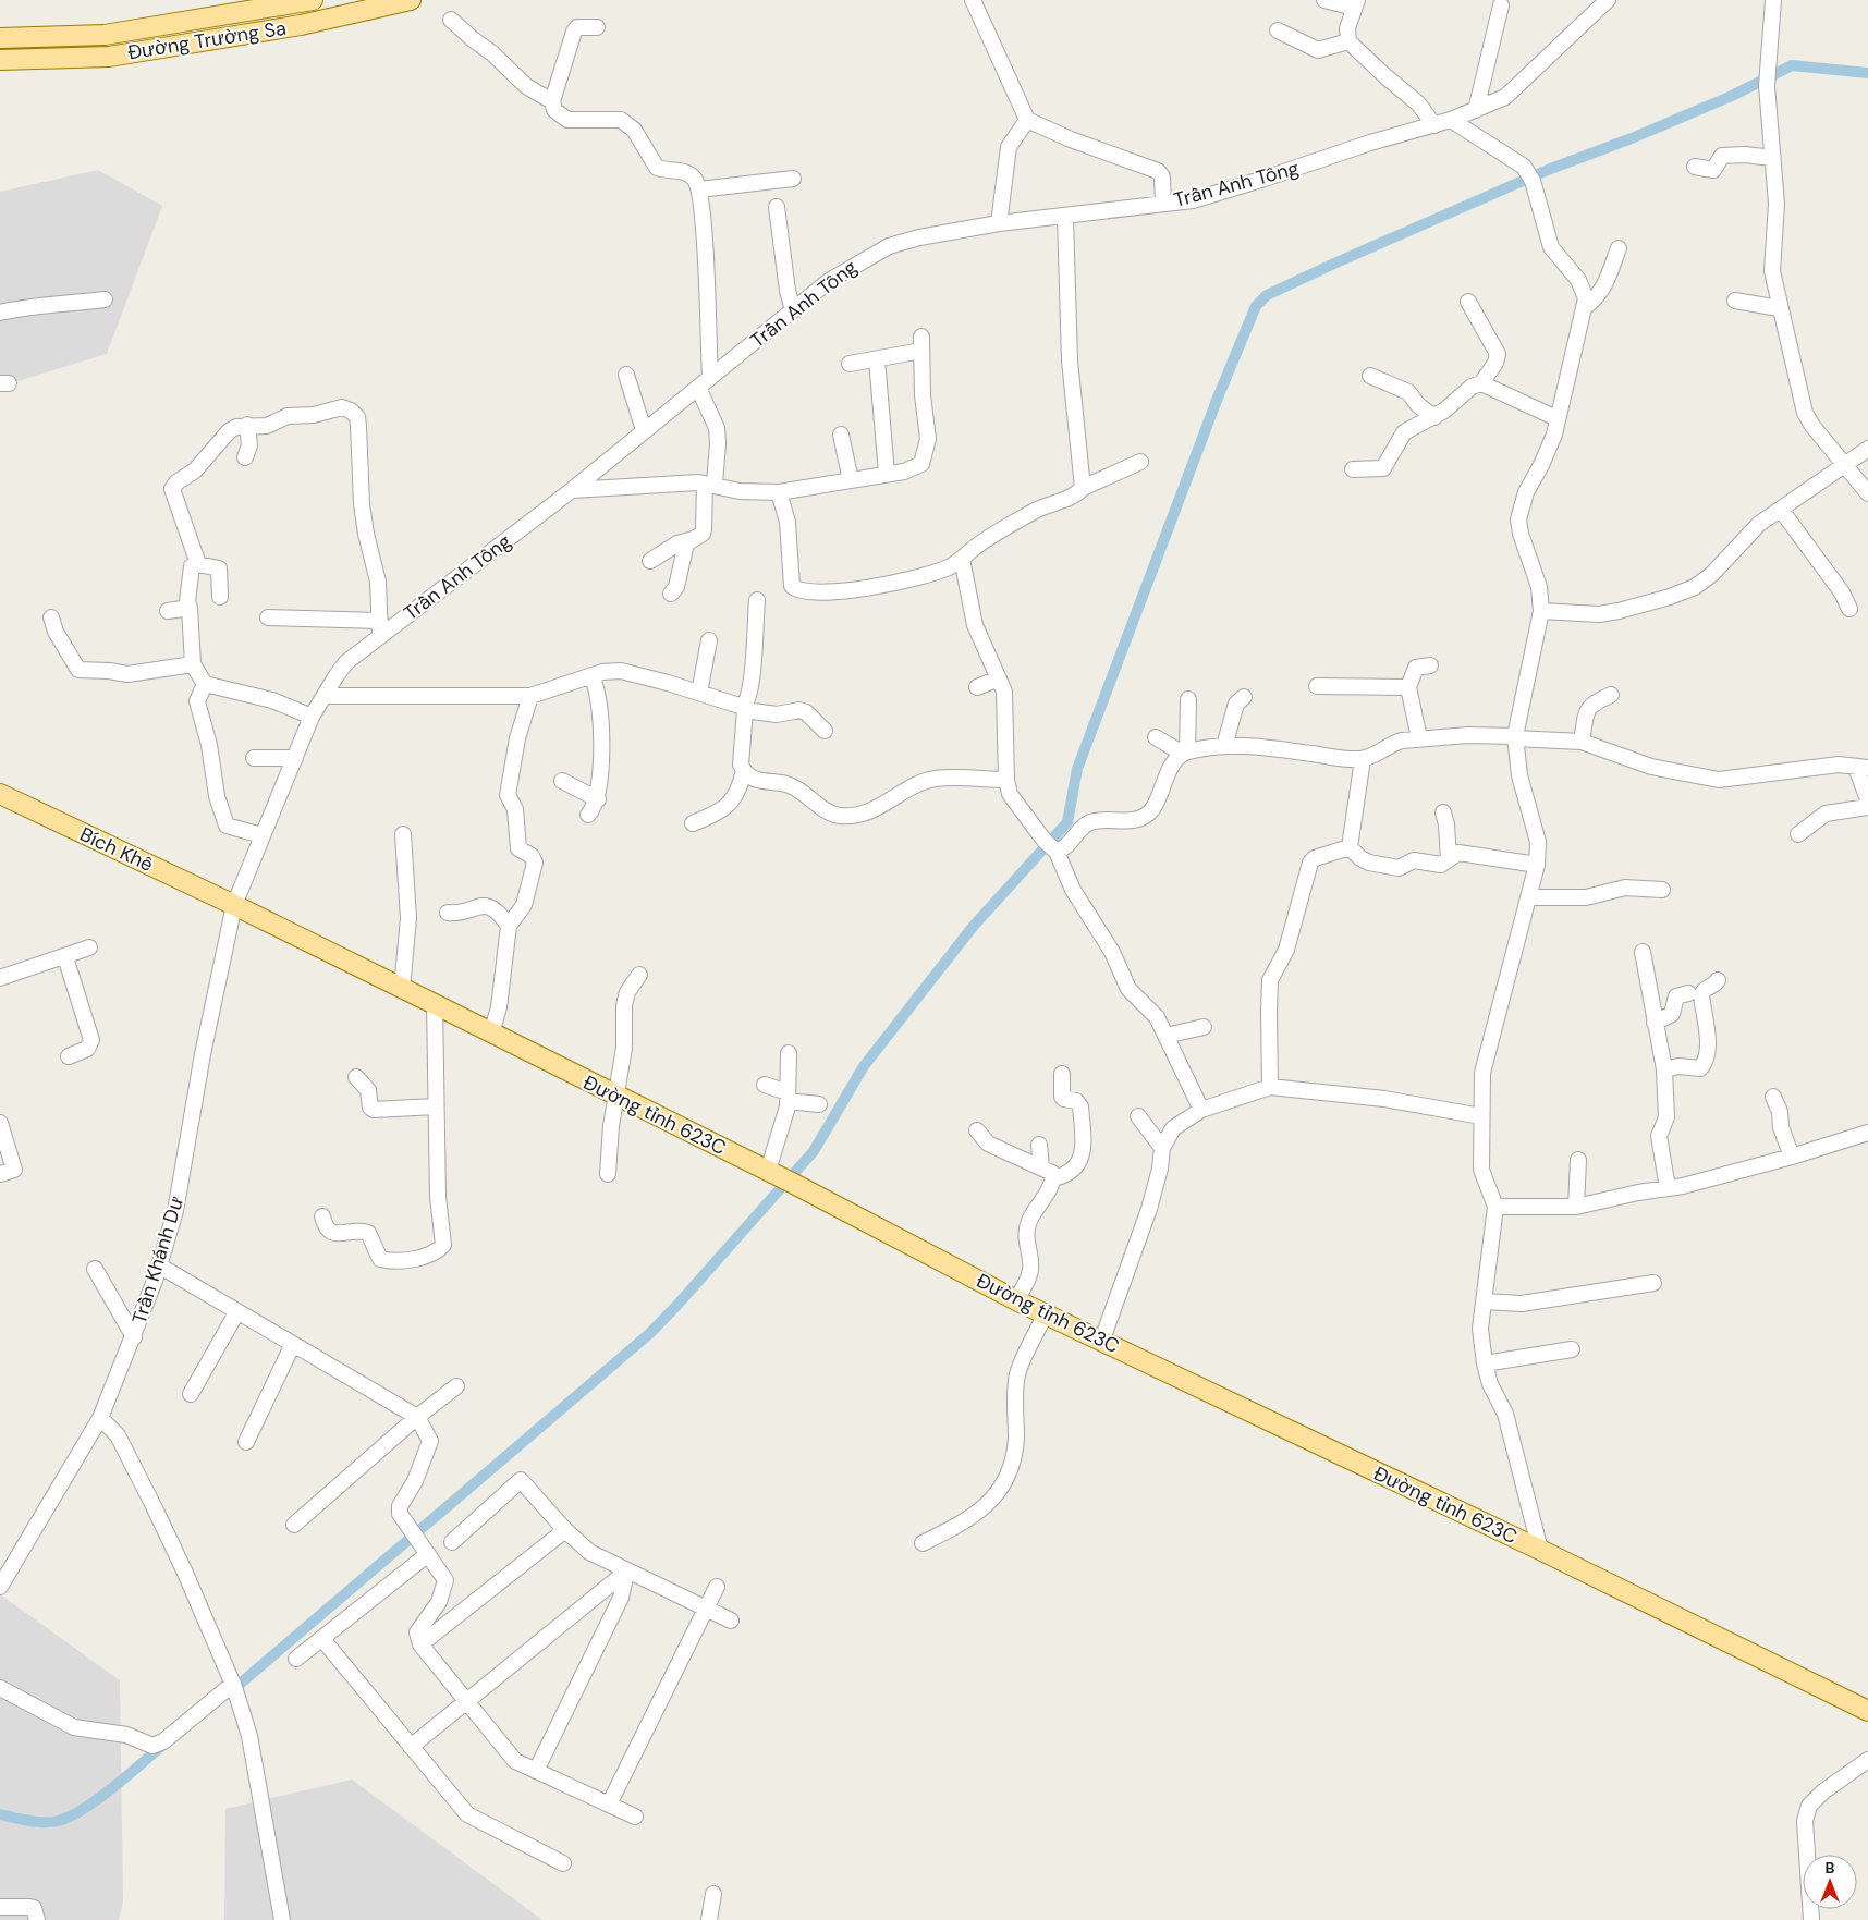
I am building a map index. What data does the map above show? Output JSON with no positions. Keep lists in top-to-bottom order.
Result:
{
  "streets": {
    "main road": ["Đường Trường Sa", "Bích Khê", "Đường tỉnh 623C"],
    "street": ["Trần Anh Tông", "Trần Khánh Dư"]
  },
  "crossings": [
    ["Trần Anh Tông", "Bích Khê"],
    ["Trần Anh Tông", "Đường tỉnh 623C"],
    ["Trần Anh Tông", "Trần Khánh Dư"],
    ["Bích Khê", "Đường tỉnh 623C"],
    ["Bích Khê", "Trần Khánh Dư"],
    ["Đường tỉnh 623C", "Trần Khánh Dư"]
  ],
  "north": "top"
}
